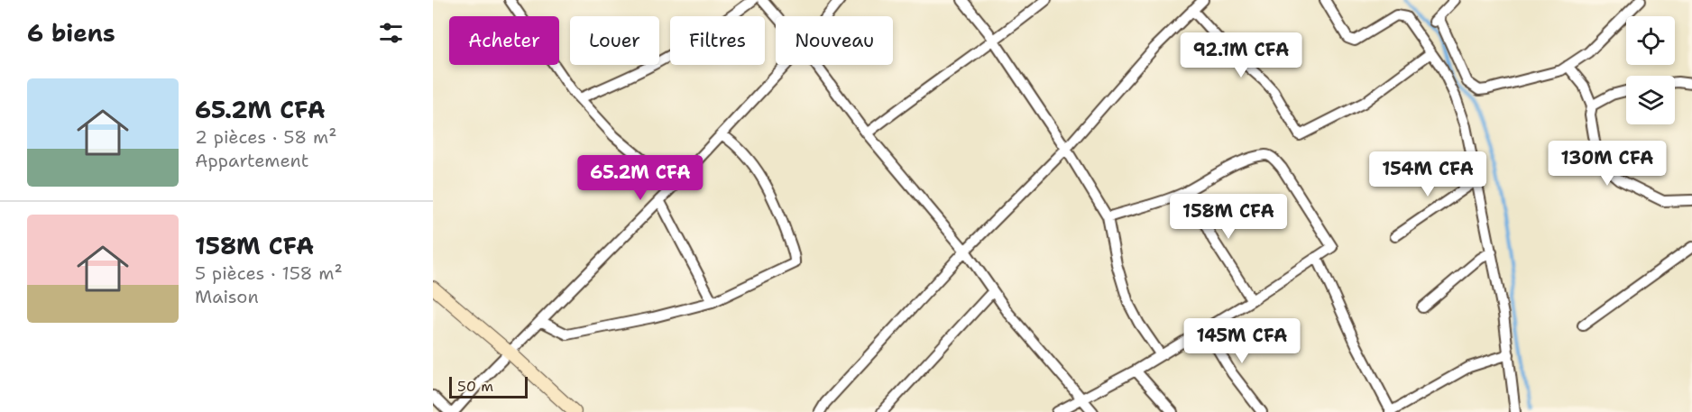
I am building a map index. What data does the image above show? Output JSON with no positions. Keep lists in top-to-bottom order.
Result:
{
  "scale_bar": "50 m",
  "page": {
    "heading": "6 biens",
    "chip": [
      "Acheter",
      "Louer",
      "Filtres",
      "Nouveau"
    ],
    "price": [
      "92.1M CFA",
      "130M CFA",
      "154M CFA",
      "65.2M CFA",
      "158M CFA",
      "145M CFA"
    ],
    "list": [
      {
        "name": "65.2M CFA",
        "note": "2 pièces · 58 m² · Appartement"
      },
      {
        "name": "158M CFA",
        "note": "5 pièces · 158 m² · Maison"
      }
    ],
    "scale": "50 m"
  }
}
